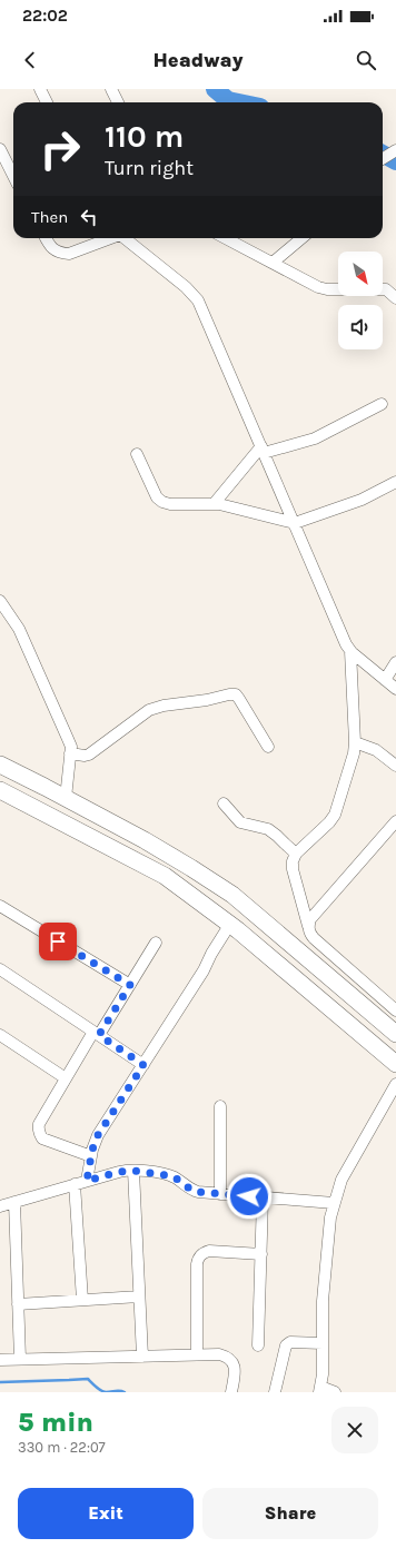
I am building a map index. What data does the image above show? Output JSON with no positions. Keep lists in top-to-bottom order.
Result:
{
  "north": "bottom right",
  "page": {
    "status": "22:02",
    "header": "Headway",
    "turn": ["110 m", "Turn right"],
    "then": "Then",
    "heading": ["5 min", "330 m · 22:07"],
    "buttons": ["Exit", "Share"]
  }
}
